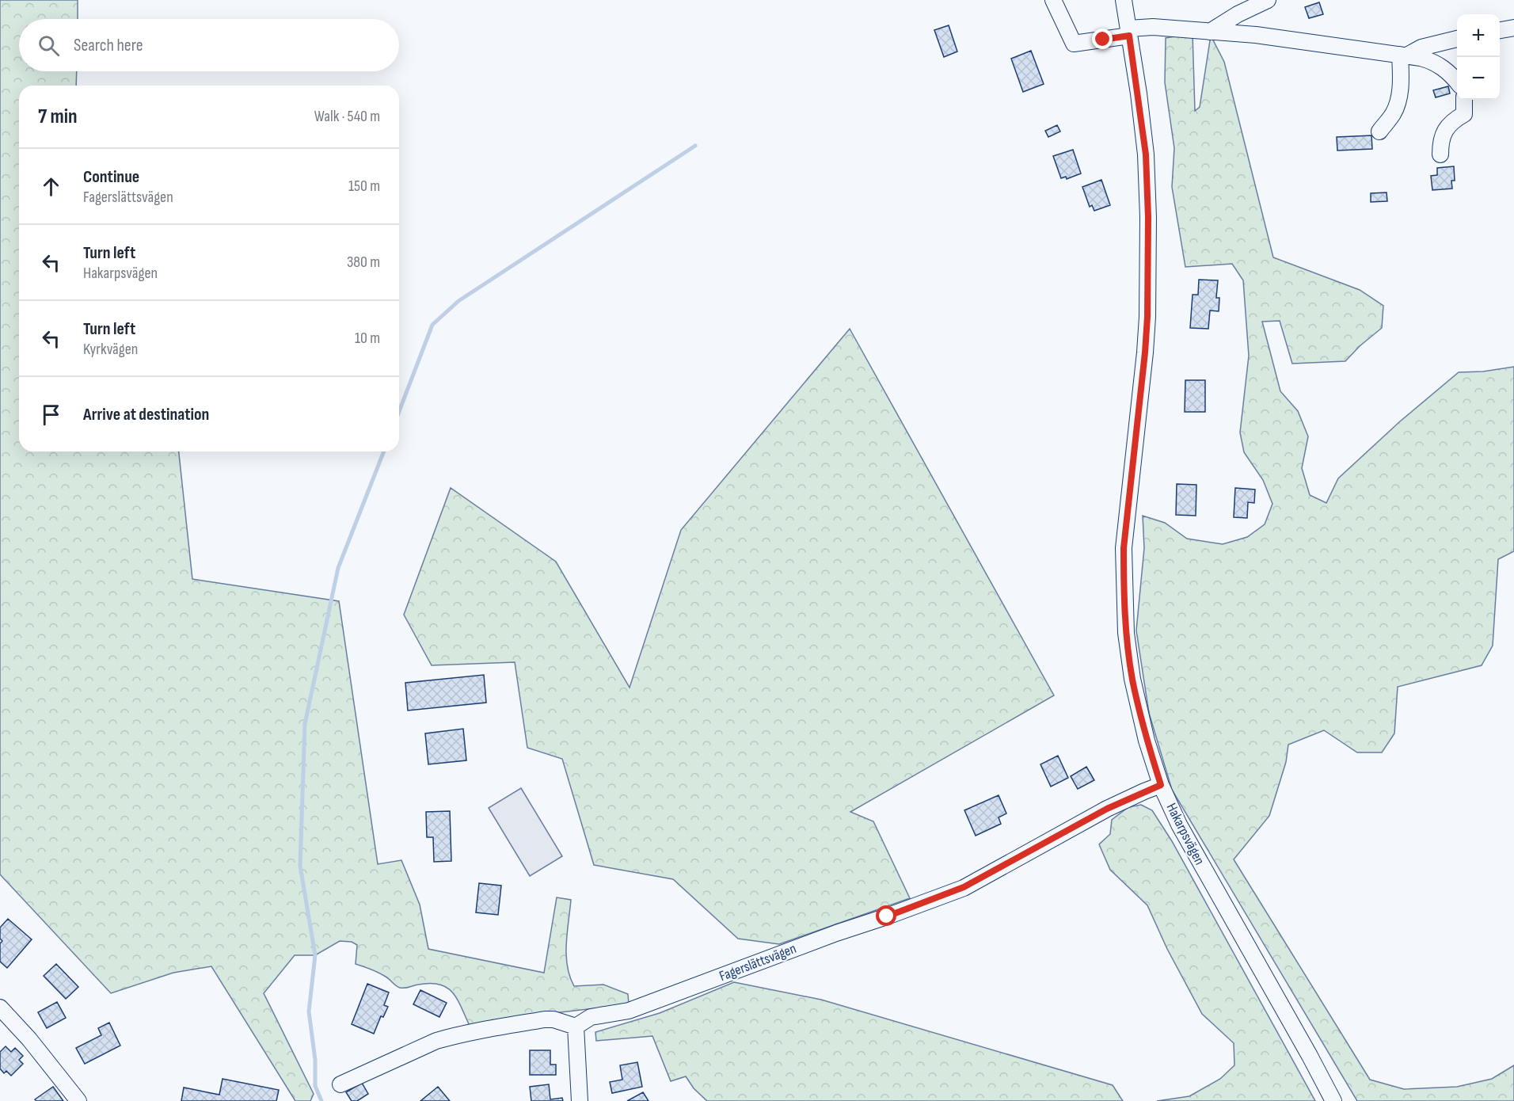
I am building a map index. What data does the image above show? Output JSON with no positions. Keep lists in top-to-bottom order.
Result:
{
  "streets": {
    "street": ["Hakarpsvägen", "Fagerslättsvägen"]
  },
  "crossings": [
    ["Hakarpsvägen", "Fagerslättsvägen"]
  ],
  "page": {
    "map_buttons": ["+", "−"],
    "search": "Search here",
    "heading": ["7 min", "Walk · 540 m"],
    "list": [
      ["Continue", "Fagerslättsvägen", "150 m"],
      ["Turn left", "Hakarpsvägen", "380 m"],
      ["Turn left", "Kyrkvägen", "10 m"],
      "Arrive at destination"
    ]
  }
}
